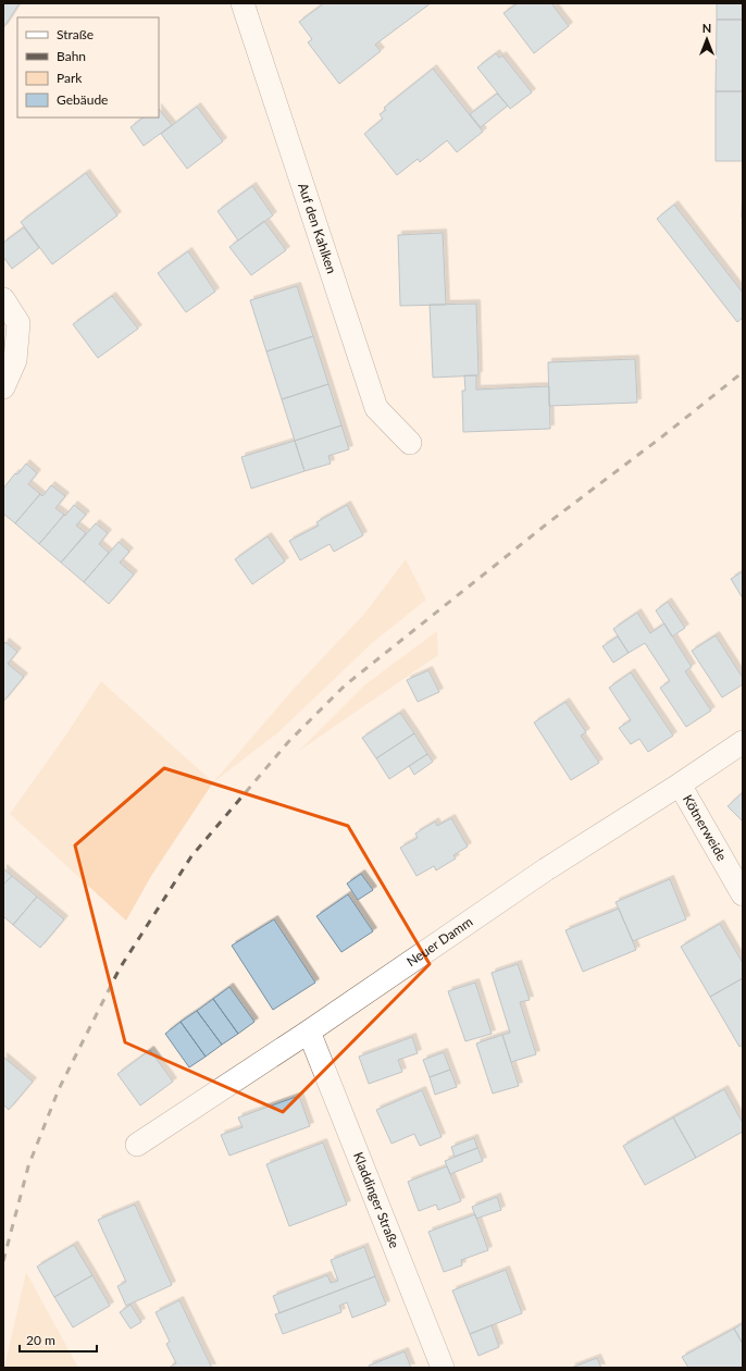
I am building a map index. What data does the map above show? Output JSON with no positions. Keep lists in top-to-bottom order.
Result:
{
  "streets": {
    "street": [
      "Auf den Kahlken",
      "Kötnerweide",
      "Neuer Damm",
      "Kladdinger Straße"
    ]
  },
  "crossings": [
    ["Kötnerweide", "Neuer Damm"],
    ["Neuer Damm", "Kladdinger Straße"]
  ],
  "legend": [
    "Straße",
    "Bahn",
    "Park",
    "Gebäude"
  ],
  "scale_bar": "20 m",
  "north": "top"
}
